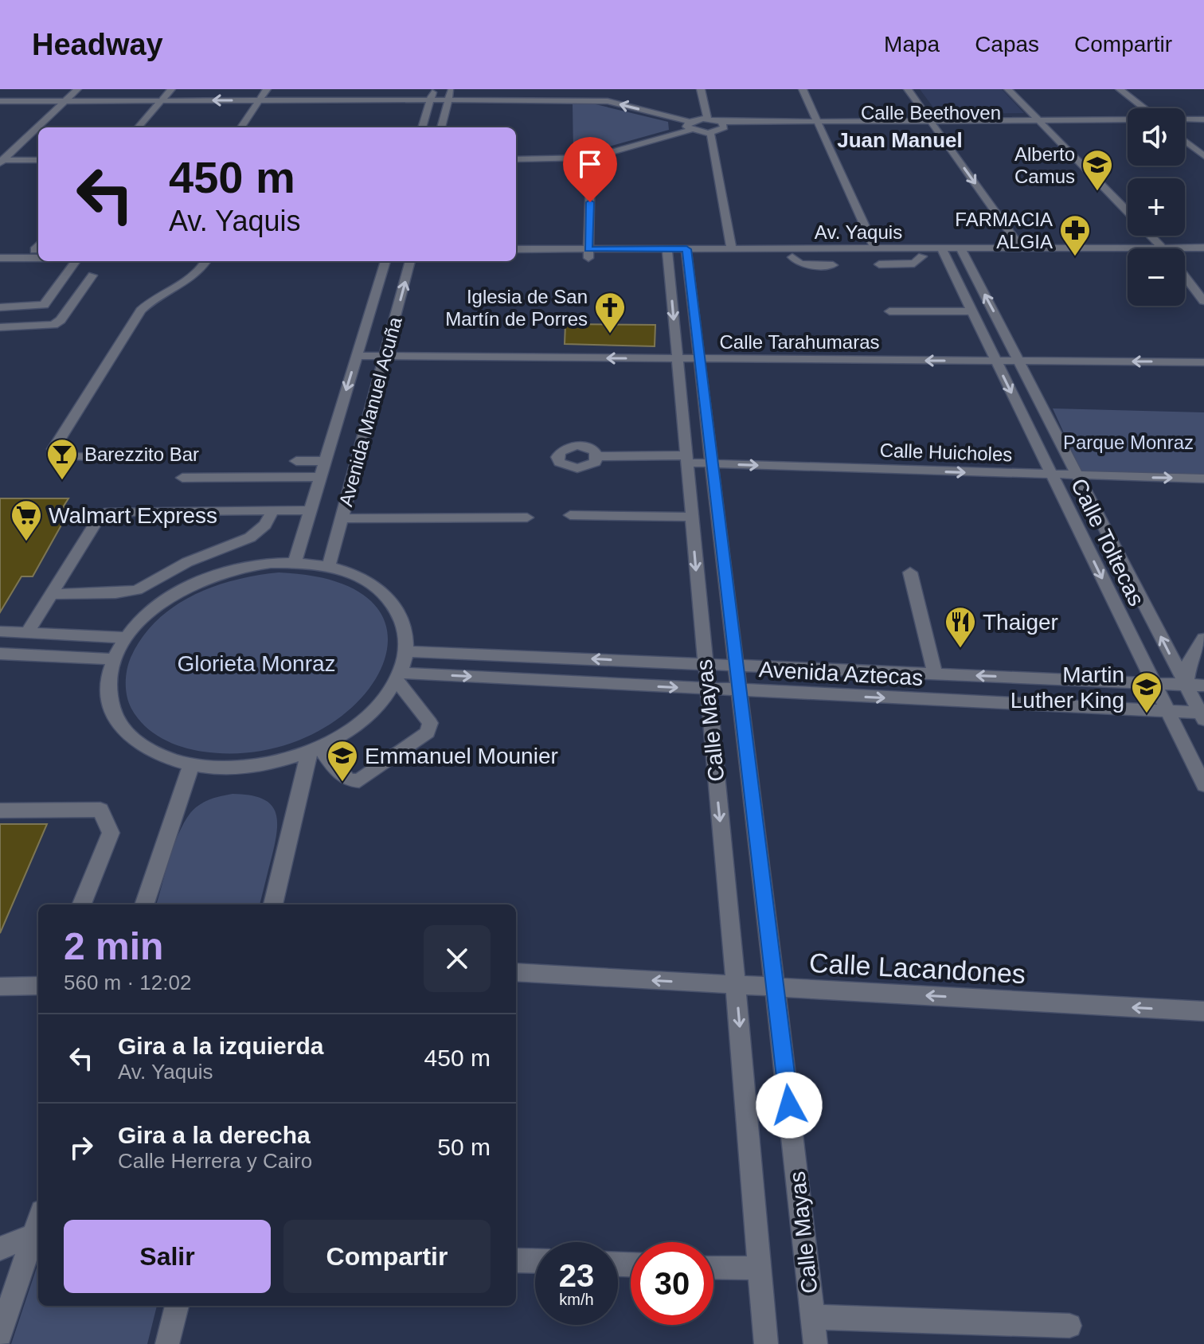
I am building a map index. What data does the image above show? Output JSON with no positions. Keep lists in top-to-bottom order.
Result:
{
  "streets": {
    "street": [
      "Calle Beethoven",
      "Av. Yaquis",
      "Calle Tarahumaras",
      "Avenida Manuel Acuña",
      "Calle Huicholes",
      "Calle Toltecas",
      "Avenida Aztecas",
      "Calle Mayas",
      "Calle Lacandones"
    ]
  },
  "crossings": [
    ["Av. Yaquis", "Calle Toltecas"],
    ["Av. Yaquis", "Calle Mayas"],
    ["Calle Tarahumaras", "Avenida Manuel Acuña"],
    ["Calle Tarahumaras", "Calle Toltecas"],
    ["Calle Tarahumaras", "Calle Mayas"],
    ["Calle Huicholes", "Calle Toltecas"],
    ["Calle Huicholes", "Calle Mayas"],
    ["Calle Toltecas", "Avenida Aztecas"],
    ["Avenida Aztecas", "Calle Mayas"],
    ["Calle Mayas", "Calle Lacandones"]
  ],
  "one_way": ["Calle Huicholes", "Calle Lacandones"],
  "districts": ["Juan Manuel"],
  "parks": ["Parque Monraz", "Glorieta Monraz"],
  "places": {
    "school or university": ["Alberto Camus", "Martin Luther King", "Emmanuel Mounier"],
    "pharmacy": ["FARMACIA ALGIA"],
    "church": ["Iglesia de San Martín de Porres"],
    "bar": ["Barezzito Bar"],
    "supermarket": ["Walmart Express"],
    "restaurant": ["Thaiger"]
  },
  "page": {
    "header": "Headway",
    "nav": ["Mapa", "Capas", "Compartir"],
    "map_buttons": ["+", "−"],
    "turn": ["450 m", "Av. Yaquis"],
    "heading": ["2 min", "560 m · 12:02"],
    "list": [
      {
        "name": "Gira a la izquierda",
        "note": "Av. Yaquis",
        "value": "450 m"
      },
      {
        "name": "Gira a la derecha",
        "note": "Calle Herrera y Cairo",
        "value": "50 m"
      }
    ],
    "buttons": ["Salir", "Compartir"],
    "speed": "23 km/h",
    "limit": "30"
  }
}
